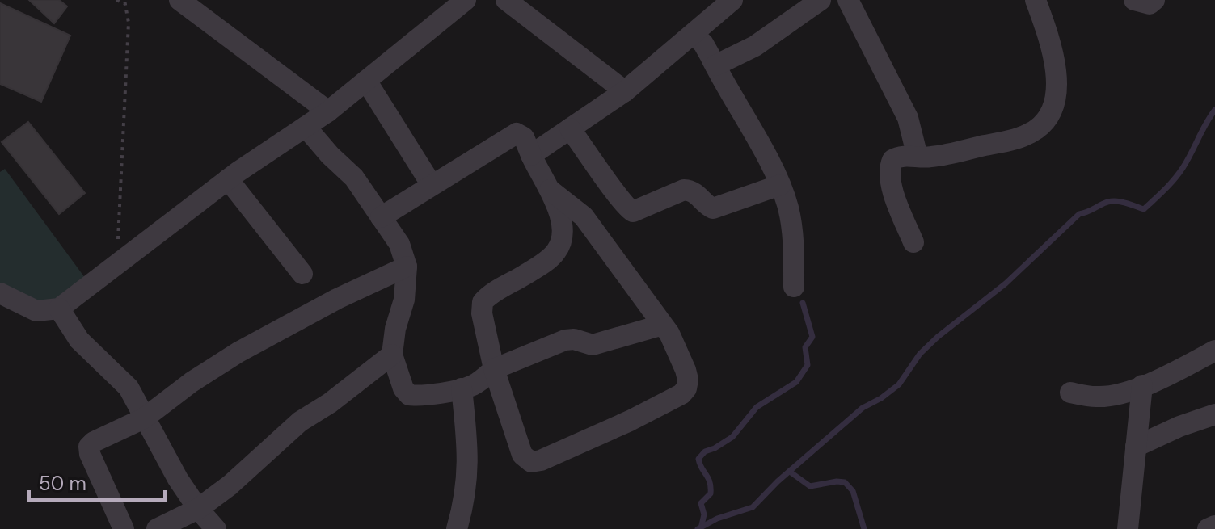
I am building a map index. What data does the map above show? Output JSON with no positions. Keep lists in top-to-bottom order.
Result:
{
  "scale_bar": "50 m"
}
